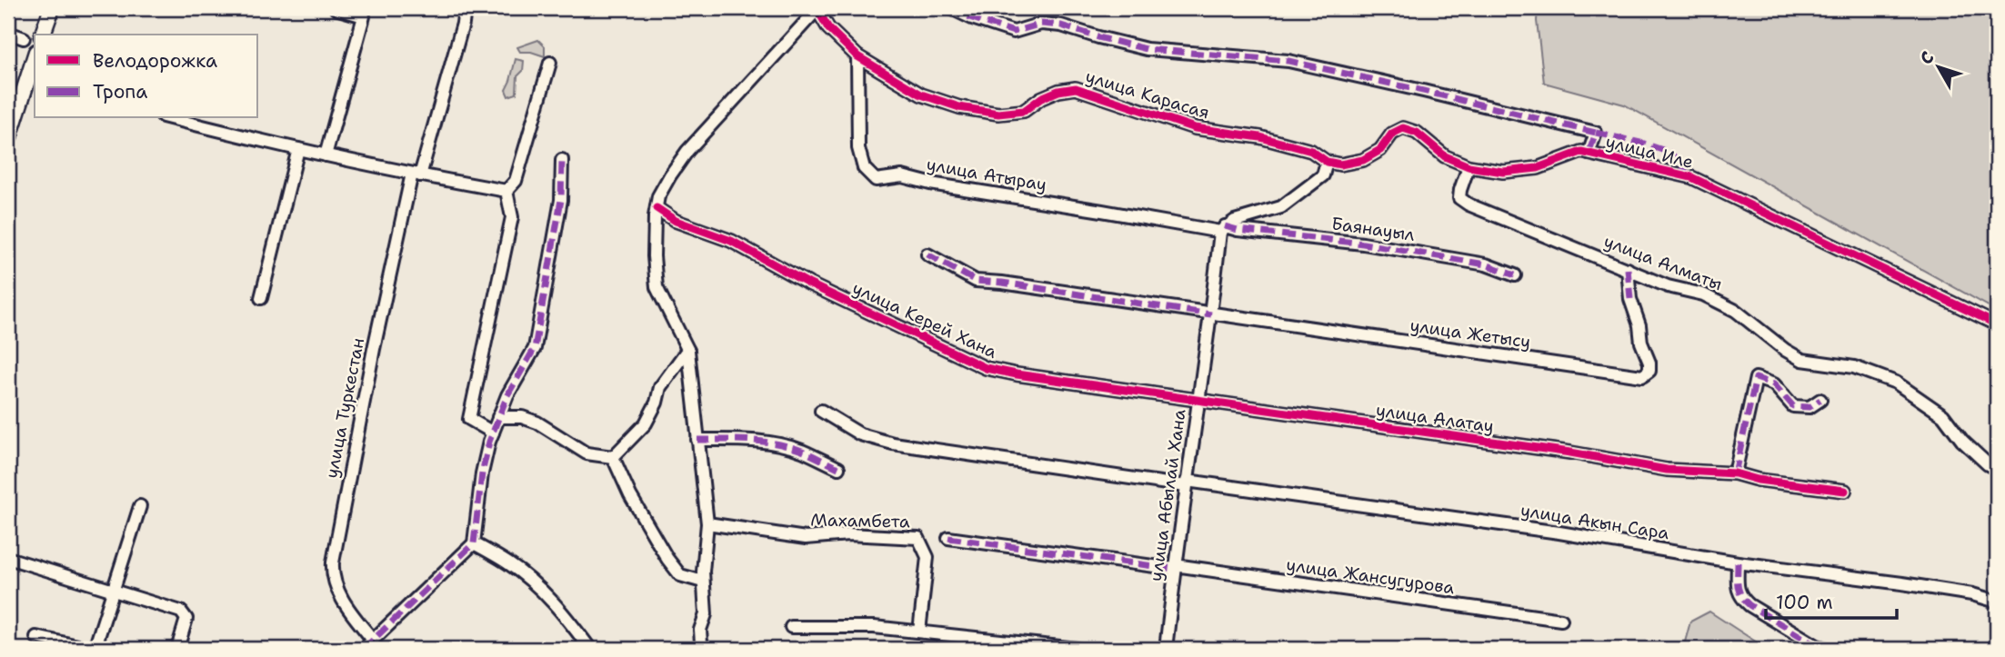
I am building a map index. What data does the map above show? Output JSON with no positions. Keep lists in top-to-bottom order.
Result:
{
  "streets": {
    "street": [
      "улица Карасая",
      "улица Иле",
      "улица Атырау",
      "Баянауыл",
      "улица Алматы",
      "улица Керей Хана",
      "улица Жетысу",
      "улица Туркестан",
      "улица Алатау",
      "улица Абылай Хана",
      "Махамбета",
      "улица Акын Сара",
      "улица Жансугурова"
    ]
  },
  "crossings": [
    ["улица Карасая", "улица Иле"],
    ["улица Карасая", "улица Атырау"],
    ["улица Иле", "улица Алматы"],
    ["улица Атырау", "Баянауыл"],
    ["улица Атырау", "улица Абылай Хана"],
    ["Баянауыл", "улица Абылай Хана"],
    ["улица Алматы", "улица Жетысу"],
    ["улица Керей Хана", "улица Алатау"],
    ["улица Керей Хана", "улица Абылай Хана"],
    ["улица Жетысу", "улица Абылай Хана"],
    ["улица Алатау", "улица Абылай Хана"],
    ["улица Абылай Хана", "улица Акын Сара"],
    ["улица Абылай Хана", "улица Жансугурова"]
  ],
  "legend": ["Велодорожка", "Тропа"],
  "scale_bar": "100 m",
  "north": "top left"
}
